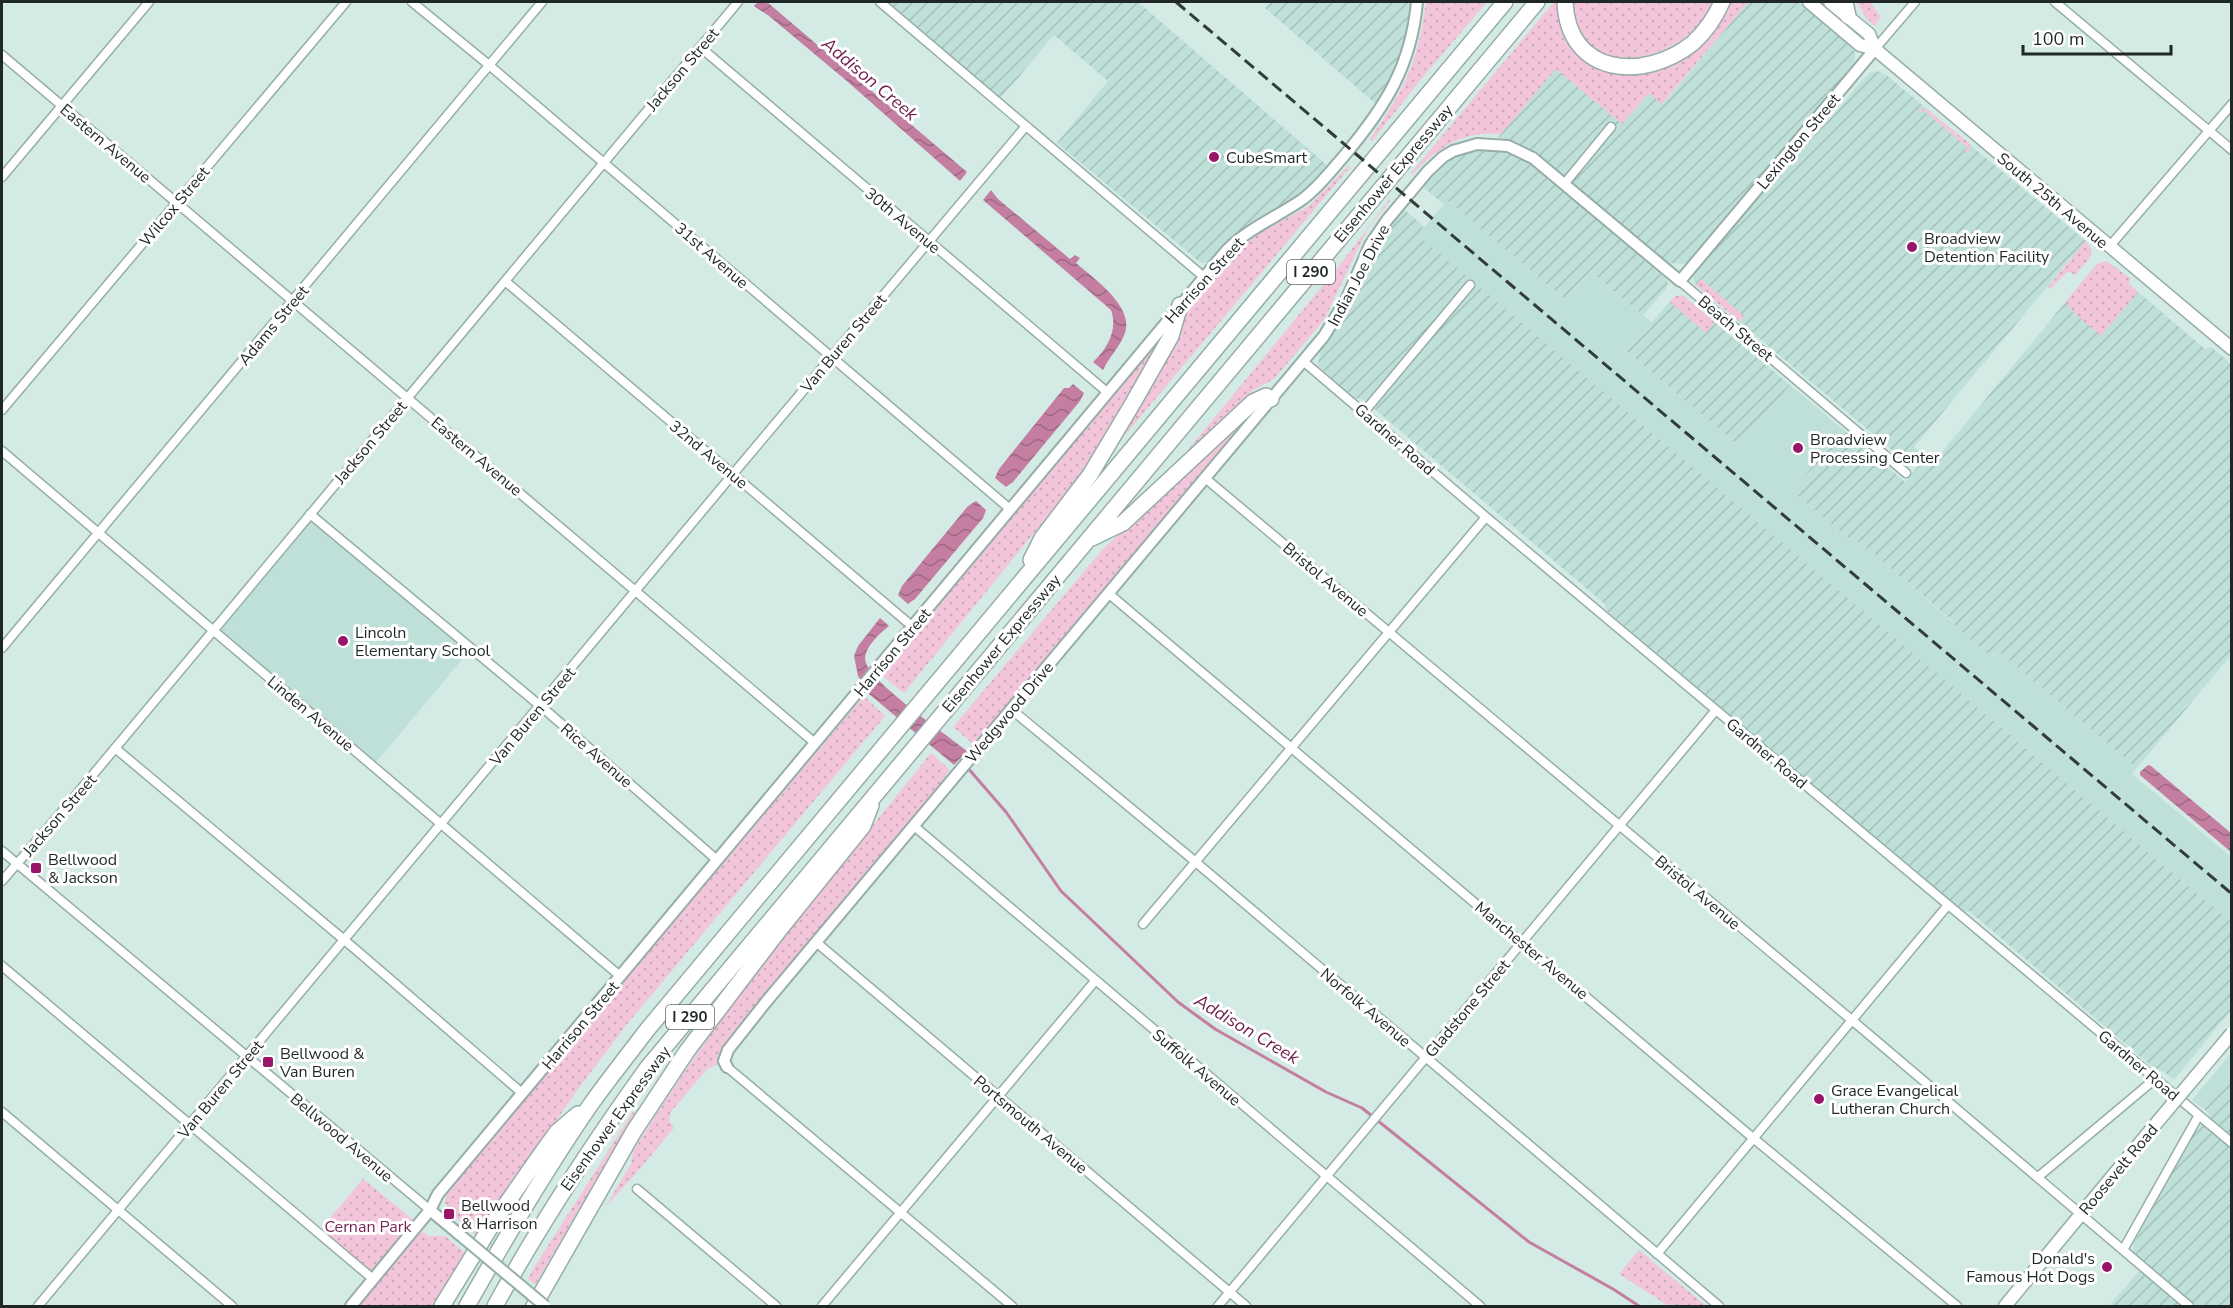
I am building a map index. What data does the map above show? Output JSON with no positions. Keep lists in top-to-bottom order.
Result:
{
  "streets": {
    "highway": ["Eisenhower Expressway", "I 290"],
    "main road": ["South 25th Avenue", "Roosevelt Road"],
    "street": [
      "Jackson Street",
      "Lexington Street",
      "Eastern Avenue",
      "Wilcox Street",
      "30th Avenue",
      "31st Avenue",
      "Indian Joe Drive",
      "Harrison Street",
      "Adams Street",
      "Beach Street",
      "Van Buren Street",
      "Gardner Road",
      "32nd Avenue",
      "Bristol Avenue",
      "Wedgwood Drive",
      "Linden Avenue",
      "Rice Avenue",
      "Manchester Avenue",
      "Norfolk Avenue",
      "Gladstone Street",
      "Suffolk Avenue",
      "Portsmouth Avenue",
      "Bellwood Avenue"
    ]
  },
  "crossings": [
    ["Jackson Street", "Eastern Avenue"],
    ["Jackson Street", "30th Avenue"],
    ["Jackson Street", "31st Avenue"],
    ["Jackson Street", "32nd Avenue"],
    ["Jackson Street", "Linden Avenue"],
    ["Jackson Street", "Rice Avenue"],
    ["Jackson Street", "Bellwood Avenue"],
    ["Lexington Street", "South 25th Avenue"],
    ["Lexington Street", "Beach Street"],
    ["Eastern Avenue", "Wilcox Street"],
    ["Eastern Avenue", "Harrison Street"],
    ["Eastern Avenue", "Adams Street"],
    ["Eastern Avenue", "Van Buren Street"],
    ["30th Avenue", "Harrison Street"],
    ["30th Avenue", "Van Buren Street"],
    ["31st Avenue", "Harrison Street"],
    ["31st Avenue", "Adams Street"],
    ["31st Avenue", "Van Buren Street"],
    ["Indian Joe Drive", "Beach Street"],
    ["Indian Joe Drive", "Gardner Road"],
    ["Indian Joe Drive", "Wedgwood Drive"],
    ["Harrison Street", "32nd Avenue"],
    ["Harrison Street", "Linden Avenue"],
    ["Harrison Street", "Rice Avenue"],
    ["Harrison Street", "Bellwood Avenue"],
    ["Adams Street", "Linden Avenue"],
    ["Van Buren Street", "32nd Avenue"],
    ["Van Buren Street", "Linden Avenue"],
    ["Van Buren Street", "Rice Avenue"],
    ["Van Buren Street", "Bellwood Avenue"],
    ["Gardner Road", "Wedgwood Drive"],
    ["Gardner Road", "Gladstone Street"],
    ["Bristol Avenue", "Wedgwood Drive"],
    ["Bristol Avenue", "Gladstone Street"],
    ["Bristol Avenue", "Roosevelt Road"],
    ["Wedgwood Drive", "Manchester Avenue"],
    ["Wedgwood Drive", "Norfolk Avenue"],
    ["Wedgwood Drive", "Suffolk Avenue"],
    ["Wedgwood Drive", "Portsmouth Avenue"],
    ["Manchester Avenue", "Gladstone Street"],
    ["Norfolk Avenue", "Gladstone Street"],
    ["Gladstone Street", "Suffolk Avenue"],
    ["Gladstone Street", "Portsmouth Avenue"]
  ],
  "water": ["Addison Creek"],
  "parks": ["Cernan Park"],
  "places": {
    "other": [
      "CubeSmart",
      "Broadview Detention Facility",
      "Broadview Processing Center",
      "Lincoln Elementary School",
      "Grace Evangelical Lutheran Church",
      "Donald's Famous Hot Dogs"
    ],
    "transit": ["Bellwood & Jackson", "Bellwood & Van Buren", "Bellwood & Harrison"]
  },
  "scale_bar": "100 m"
}
